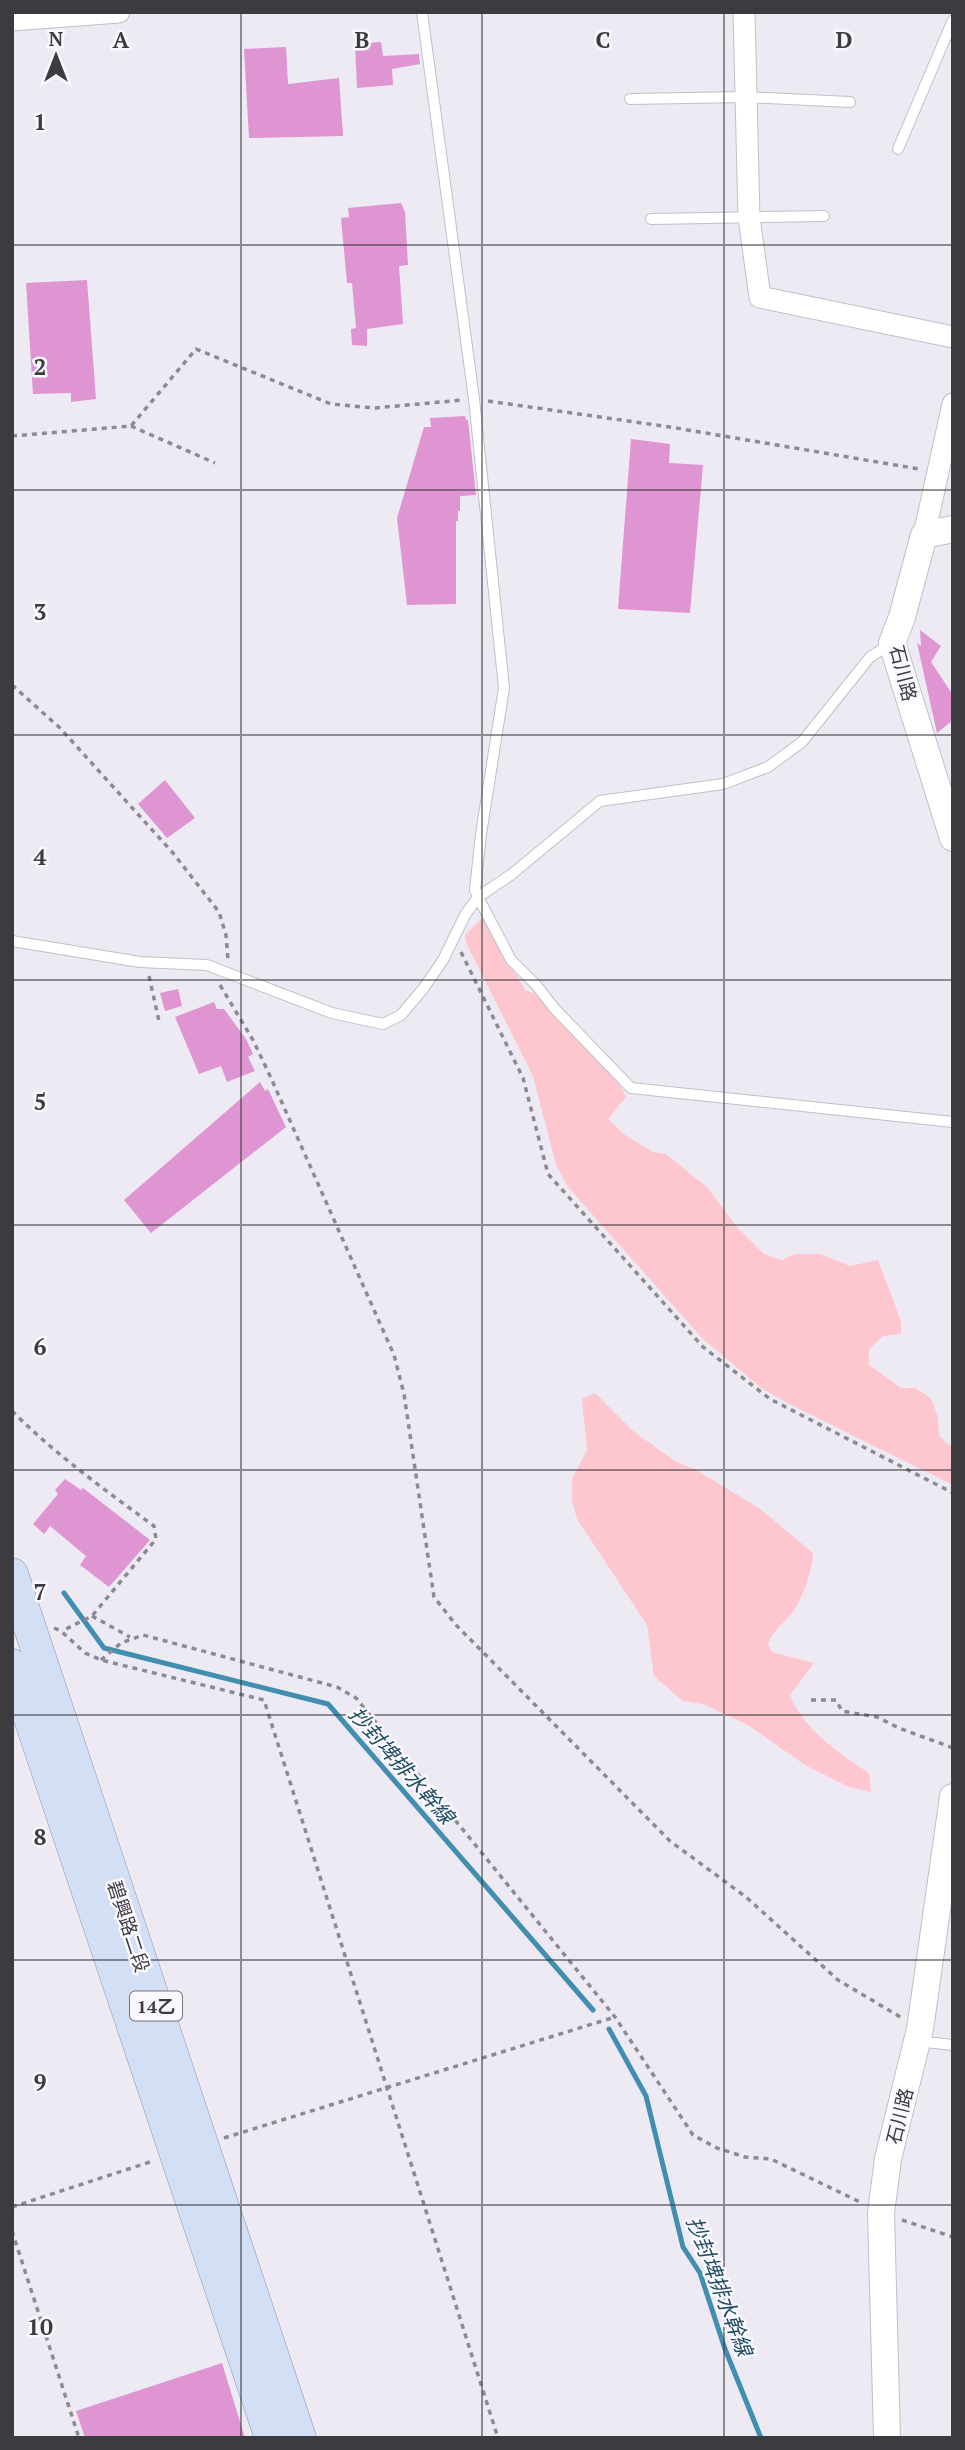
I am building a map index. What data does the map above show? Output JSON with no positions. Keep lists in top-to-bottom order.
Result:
{
  "streets": {
    "main road": ["碧興路二段", "14乙"],
    "street": ["石川路"]
  },
  "water": ["抄封埤排水幹線"],
  "north": "top",
  "grid": {
    "columns": [
      "A",
      "B",
      "C",
      "D"
    ],
    "rows": [
      "1",
      "2",
      "3",
      "4",
      "5",
      "6",
      "7",
      "8",
      "9",
      "10"
    ]
  }
}
